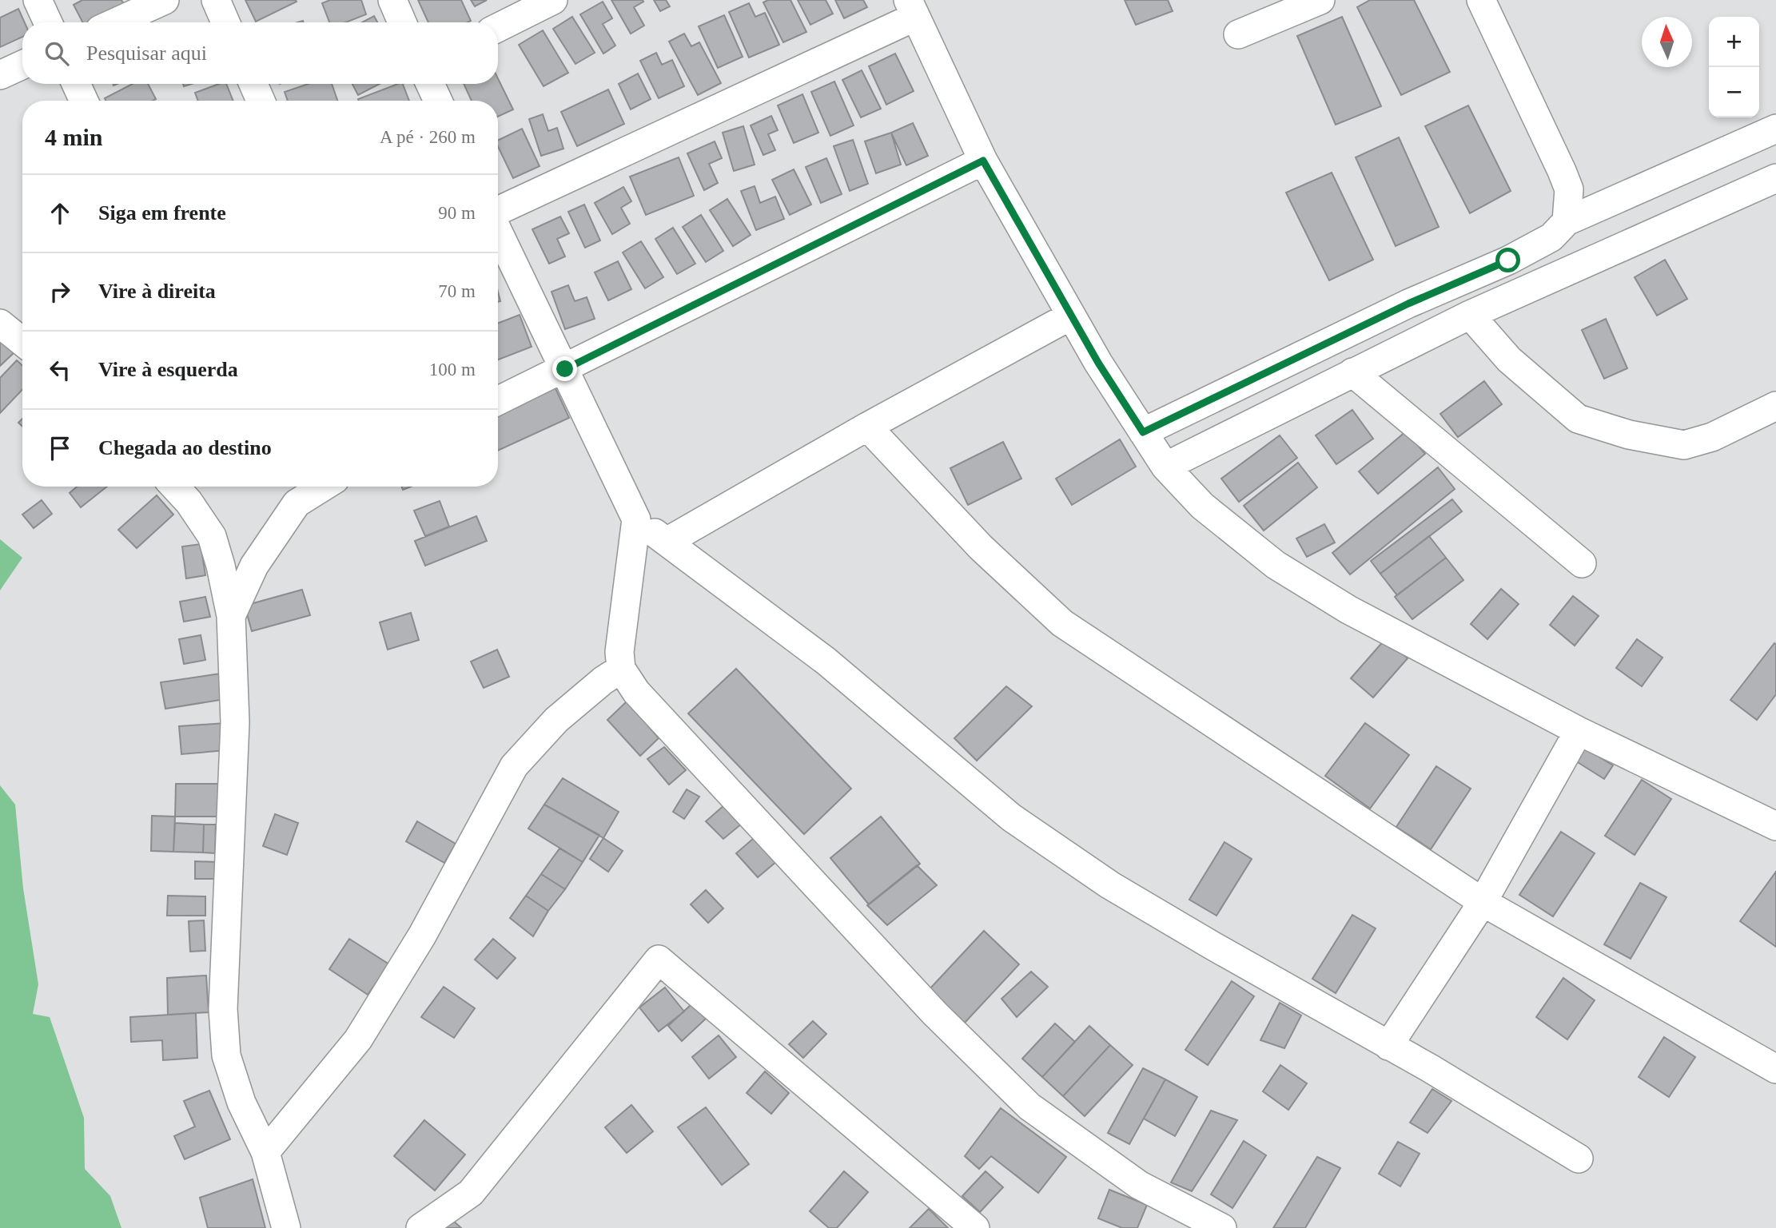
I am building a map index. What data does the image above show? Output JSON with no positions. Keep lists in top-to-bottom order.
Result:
{
  "north": "top",
  "page": {
    "map_buttons": ["+", "−"],
    "search": "Pesquisar aqui",
    "heading": ["4 min", "A pé · 260 m"],
    "list": [
      ["Siga em frente", "90 m"],
      ["Vire à direita", "70 m"],
      ["Vire à esquerda", "100 m"],
      "Chegada ao destino"
    ]
  }
}
